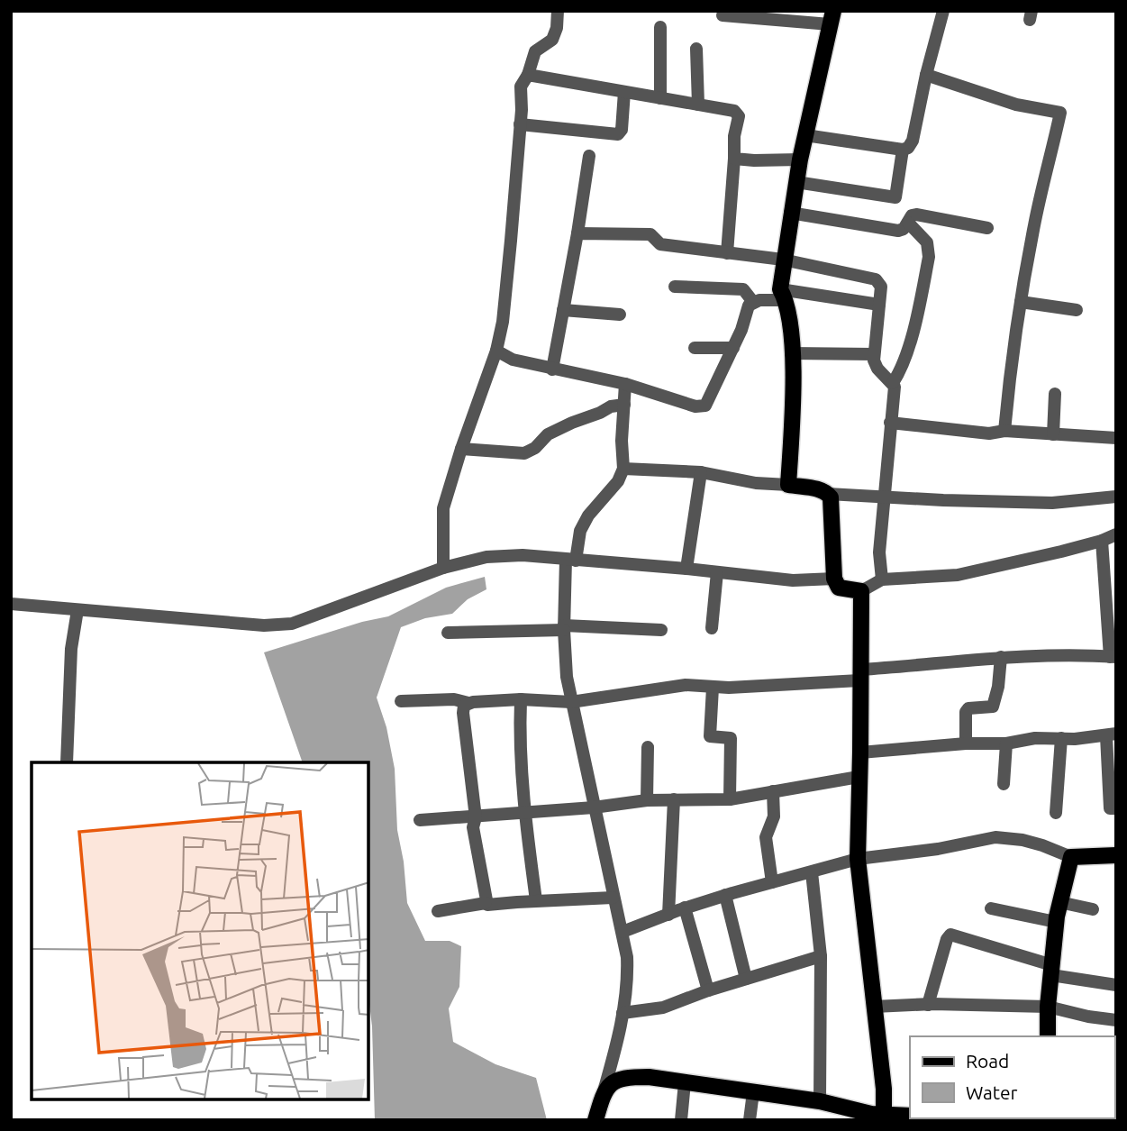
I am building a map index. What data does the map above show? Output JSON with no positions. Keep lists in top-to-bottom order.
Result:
{
  "legend": ["Road", "Water"]
}
